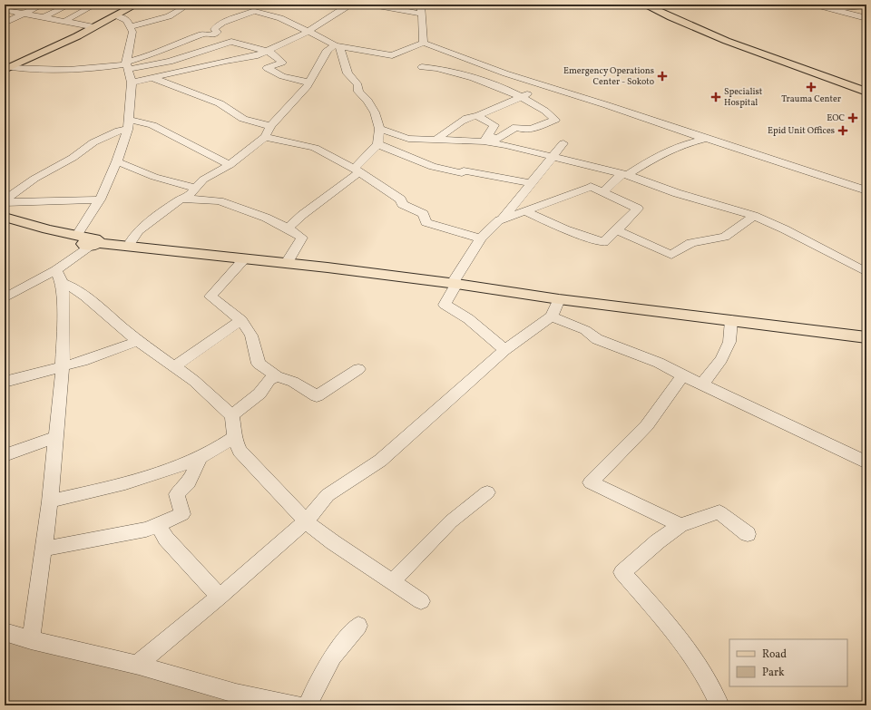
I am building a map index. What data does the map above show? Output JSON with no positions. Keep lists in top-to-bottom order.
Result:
{
  "places": {
    "health": [
      "Emergency Operations Center - Sokoto",
      "Trauma Center",
      "Specialist Hospital",
      "EOC",
      "Epid Unit Offices"
    ]
  },
  "legend": ["Road", "Park"]
}
